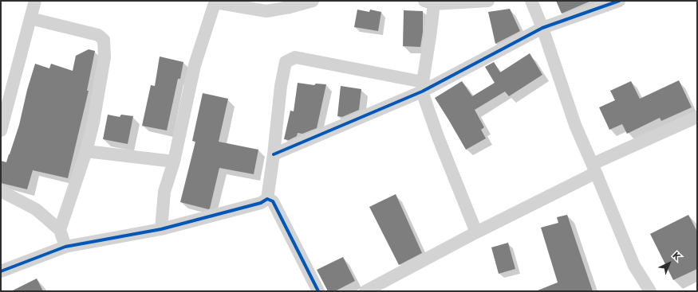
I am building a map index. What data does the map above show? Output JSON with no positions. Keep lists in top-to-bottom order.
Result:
{
  "north": "top right"
}
